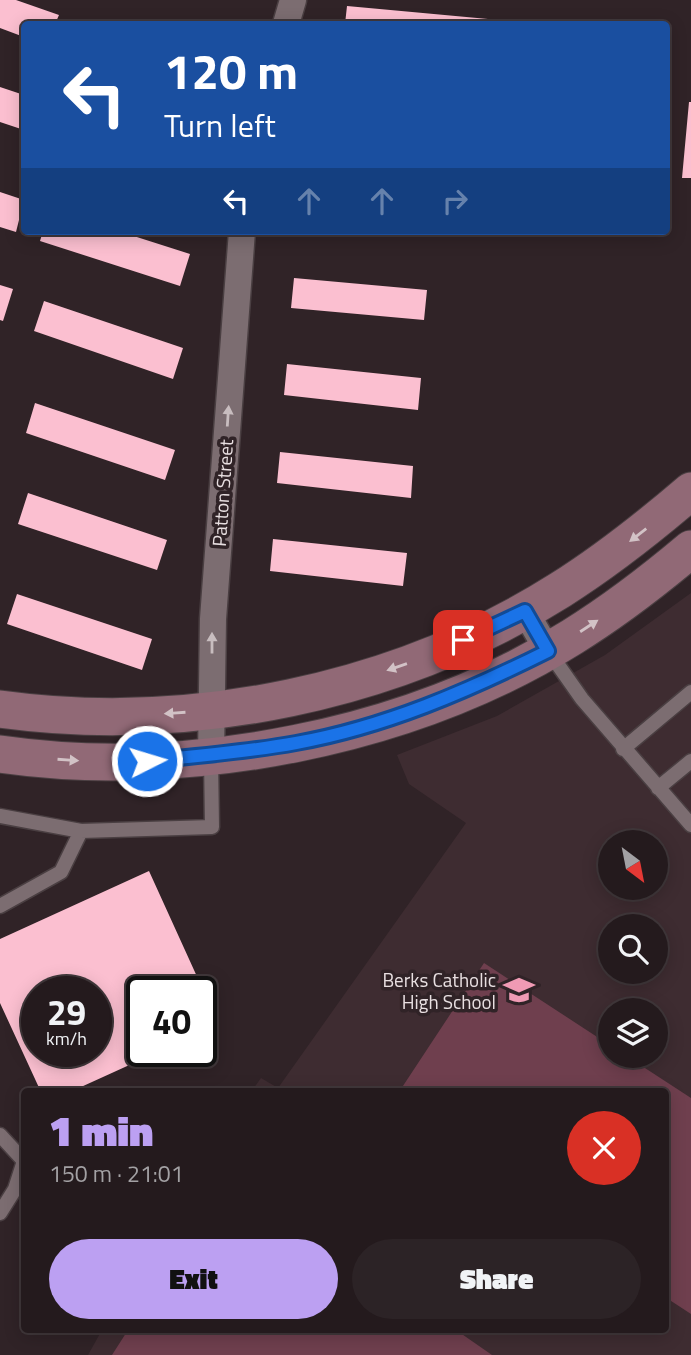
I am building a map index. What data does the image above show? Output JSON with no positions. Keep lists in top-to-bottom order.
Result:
{
  "streets": {
    "street": ["Patton Street"]
  },
  "one_way": ["Patton Street"],
  "places": {
    "school or university": ["Berks Catholic High School"]
  },
  "north": "bottom right",
  "page": {
    "turn": ["120 m", "Turn left"],
    "speed": "29 km/h",
    "limit": "40",
    "heading": ["1 min", "150 m · 21:01"],
    "buttons": ["Exit", "Share"]
  }
}
